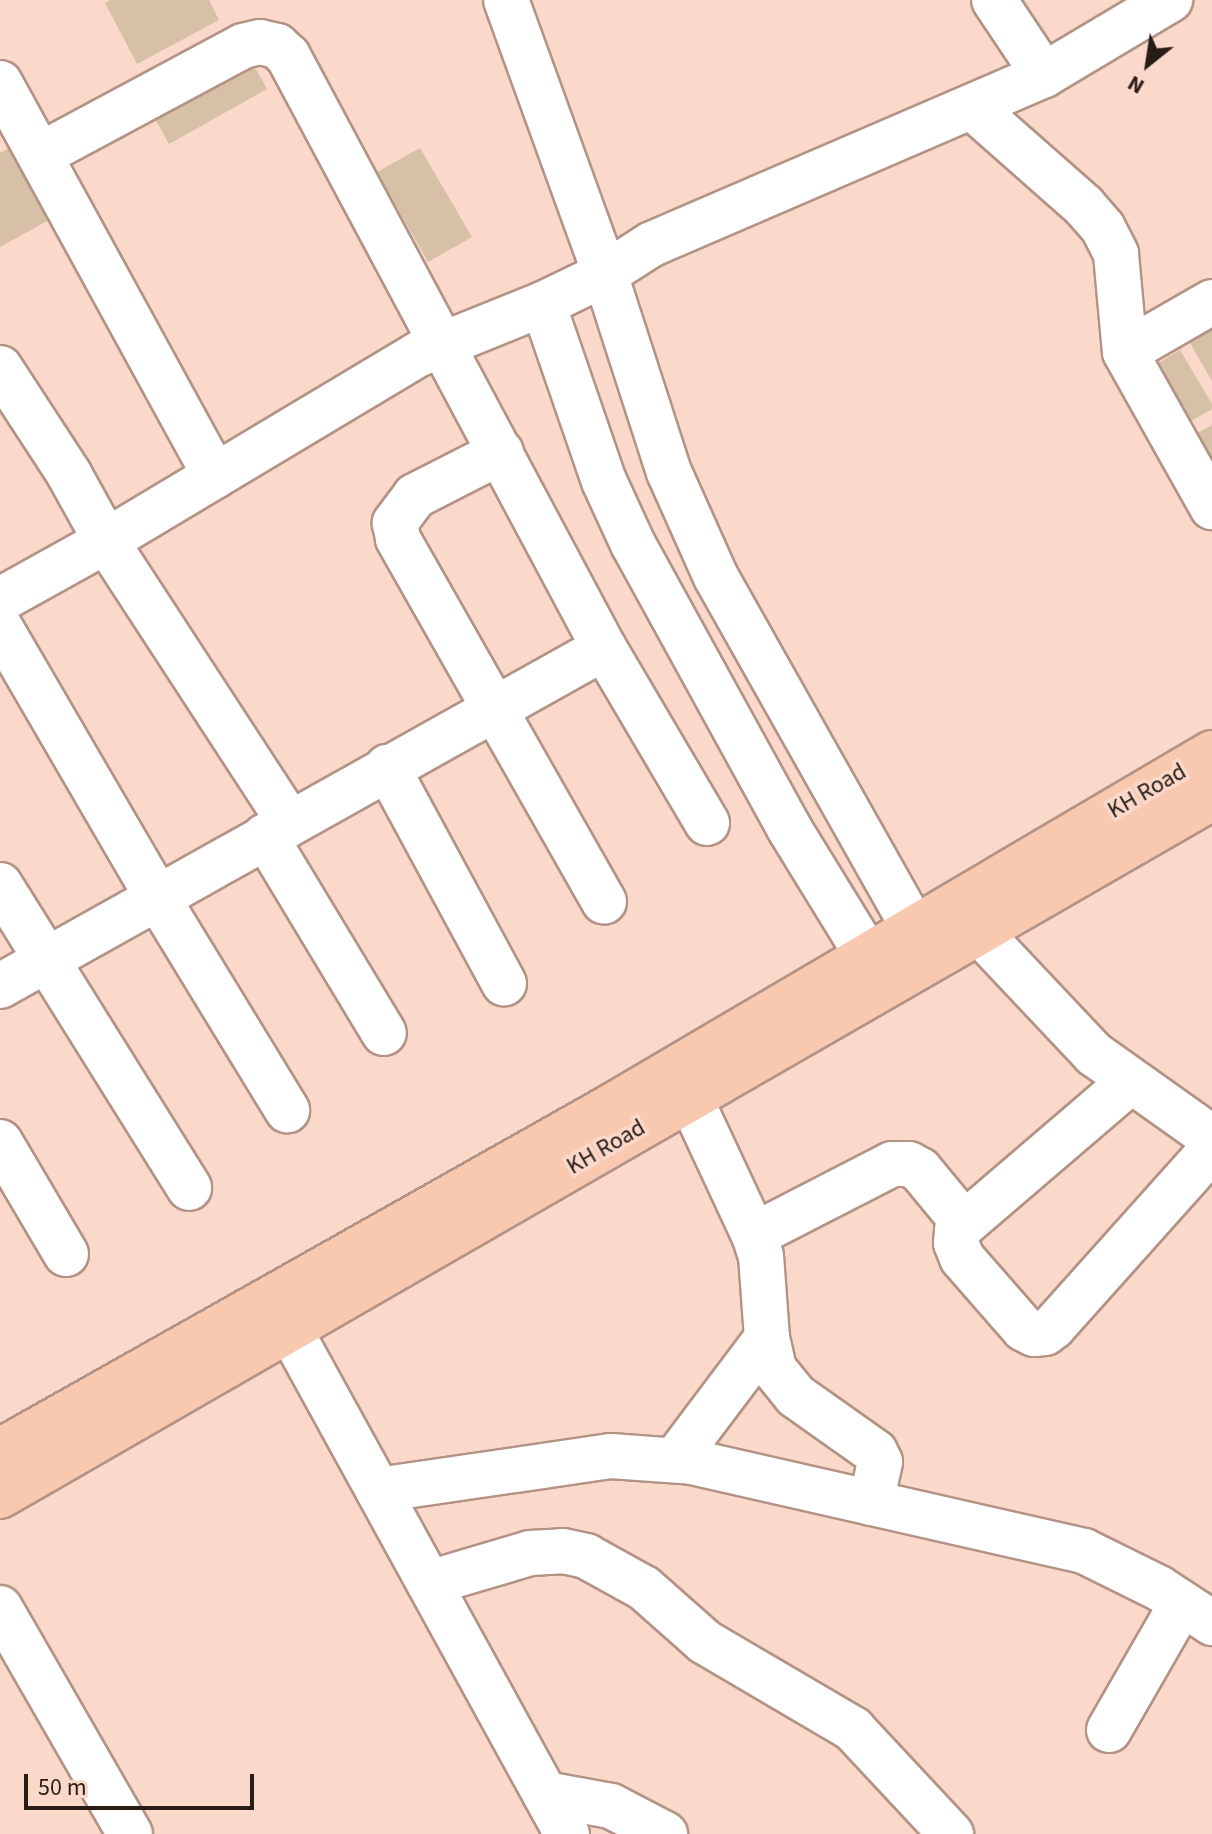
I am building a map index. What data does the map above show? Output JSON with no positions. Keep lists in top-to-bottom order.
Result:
{
  "streets": {
    "main road": ["KH Road"]
  },
  "scale_bar": "50 m",
  "north": "bottom left"
}
